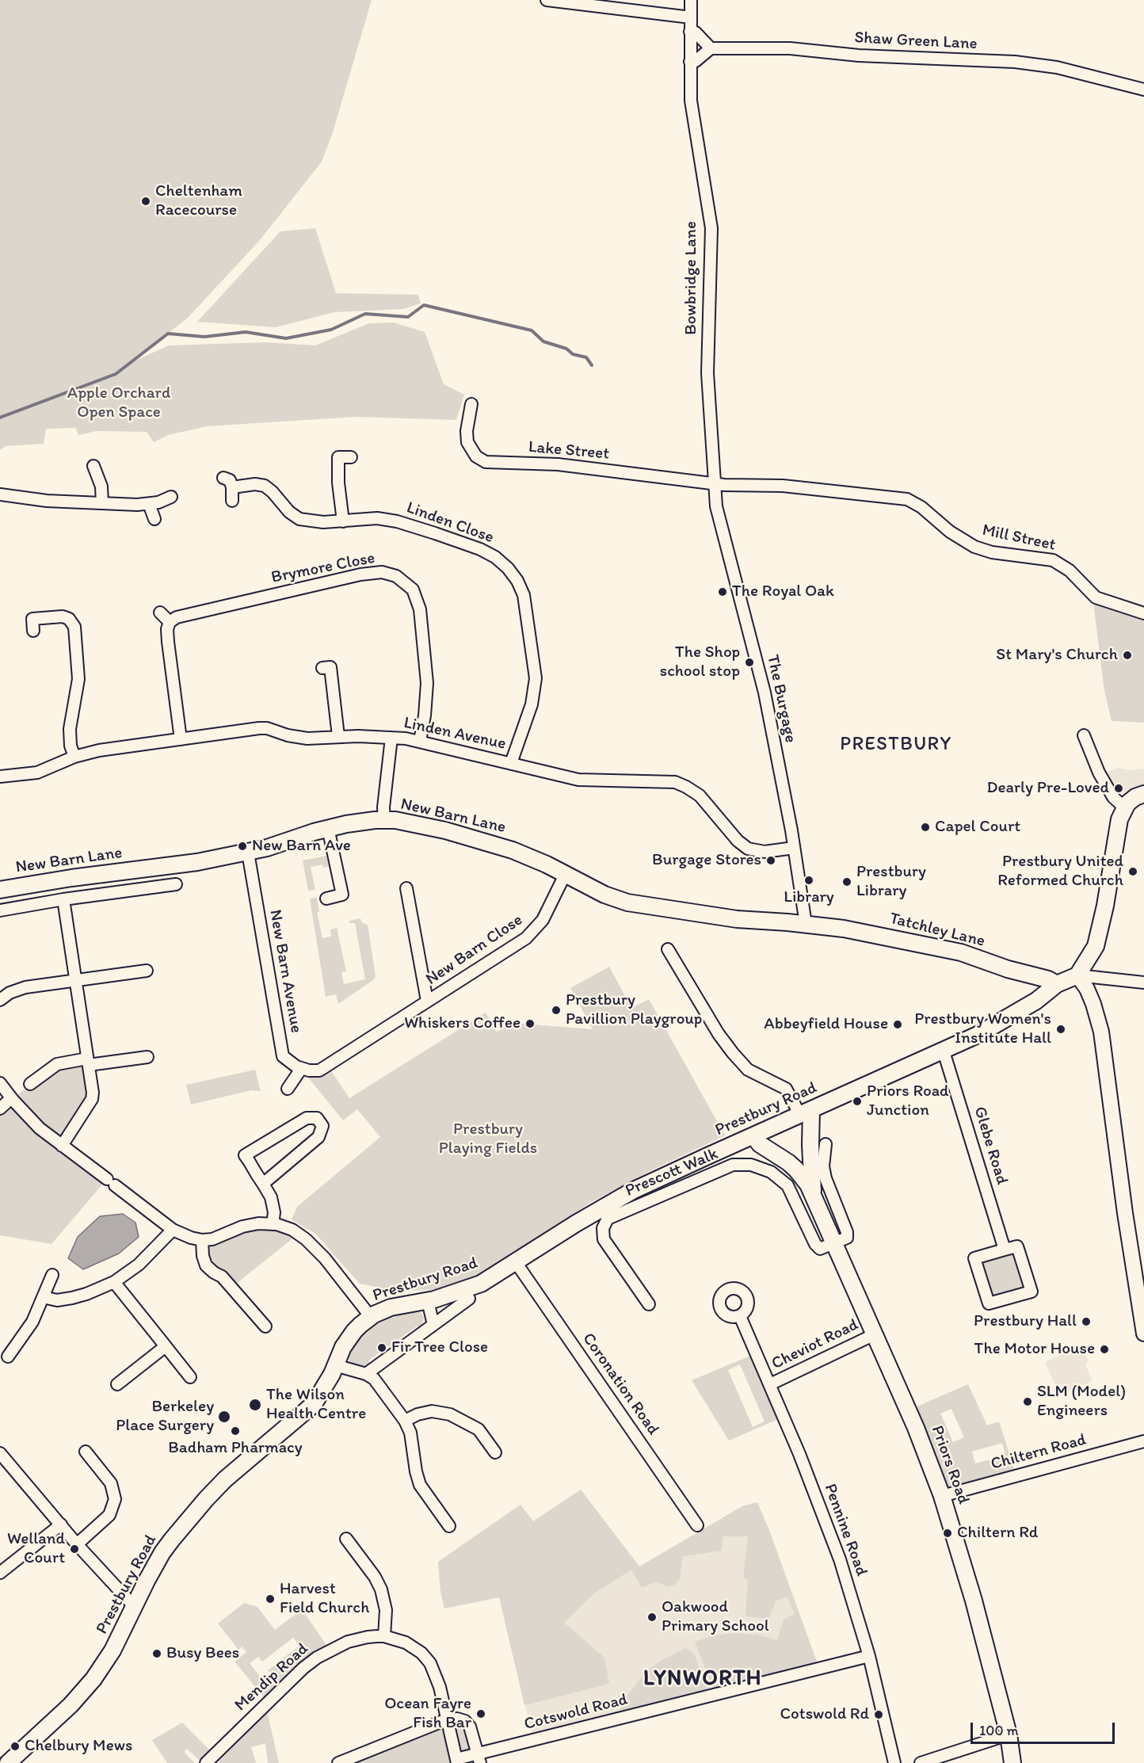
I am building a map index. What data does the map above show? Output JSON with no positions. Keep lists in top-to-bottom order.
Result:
{
  "streets": {
    "main road": [
      "New Barn Lane",
      "Tatchley Lane",
      "Prestbury Road",
      "Priors Road"
    ],
    "street": [
      "Shaw Green Lane",
      "Bowbridge Lane",
      "Lake Street",
      "Linden Close",
      "Mill Street",
      "Brymore Close",
      "The Burgage",
      "Linden Avenue",
      "New Barn Close",
      "New Barn Avenue",
      "Glebe Road",
      "Prescott Walk",
      "Cheviot Road",
      "Coronation Road",
      "Chiltern Road",
      "Pennine Road",
      "Mendip Road",
      "Cotswold Road"
    ]
  },
  "crossings": [
    ["Bowbridge Lane", "Lake Street"],
    ["Bowbridge Lane", "Mill Street"],
    ["Bowbridge Lane", "The Burgage"],
    ["Lake Street", "Mill Street"],
    ["Lake Street", "The Burgage"],
    ["Linden Close", "Linden Avenue"],
    ["Mill Street", "The Burgage"],
    ["Brymore Close", "Linden Avenue"],
    ["The Burgage", "Linden Avenue"],
    ["The Burgage", "New Barn Lane"],
    ["The Burgage", "Tatchley Lane"],
    ["New Barn Lane", "Tatchley Lane"],
    ["New Barn Lane", "New Barn Close"],
    ["New Barn Lane", "New Barn Avenue"],
    ["Tatchley Lane", "Prestbury Road"],
    ["New Barn Close", "New Barn Avenue"],
    ["Prestbury Road", "Glebe Road"],
    ["Prestbury Road", "Coronation Road"],
    ["Prestbury Road", "Priors Road"],
    ["Prescott Walk", "Priors Road"],
    ["Cheviot Road", "Priors Road"],
    ["Cheviot Road", "Pennine Road"],
    ["Chiltern Road", "Priors Road"],
    ["Pennine Road", "Cotswold Road"],
    ["Mendip Road", "Cotswold Road"]
  ],
  "districts": ["PRESTBURY", "LYNWORTH"],
  "parks": ["Apple Orchard Open Space", "Prestbury Playing Fields"],
  "places": [
    "Cheltenham Racecourse",
    "The Royal Oak",
    "St Mary's Church",
    "The Shop school stop",
    "Dearly Pre-Loved",
    "Capel Court",
    "New Barn Ave",
    "Burgage Stores",
    "Prestbury United Reformed Church",
    "Library",
    "Prestbury Library",
    "Prestbury Pavillion Playgroup",
    "Whiskers Coffee",
    "Abbeyfield House",
    "Prestbury Women's Institute Hall",
    "Priors Road Junction",
    "Prestbury Hall",
    "Fir Tree Close",
    "The Motor House",
    "SLM (Model) Engineers",
    "The Wilson Health Centre",
    "Berkeley Place Surgery",
    "Badham Pharmacy",
    "Chiltern Rd",
    "Welland Court",
    "Harvest Field Church",
    "Oakwood Primary School",
    "Busy Bees",
    "Ocean Fayre Fish Bar",
    "Cotswold Rd",
    "Chelbury Mews"
  ],
  "scale_bar": "100 m"
}
